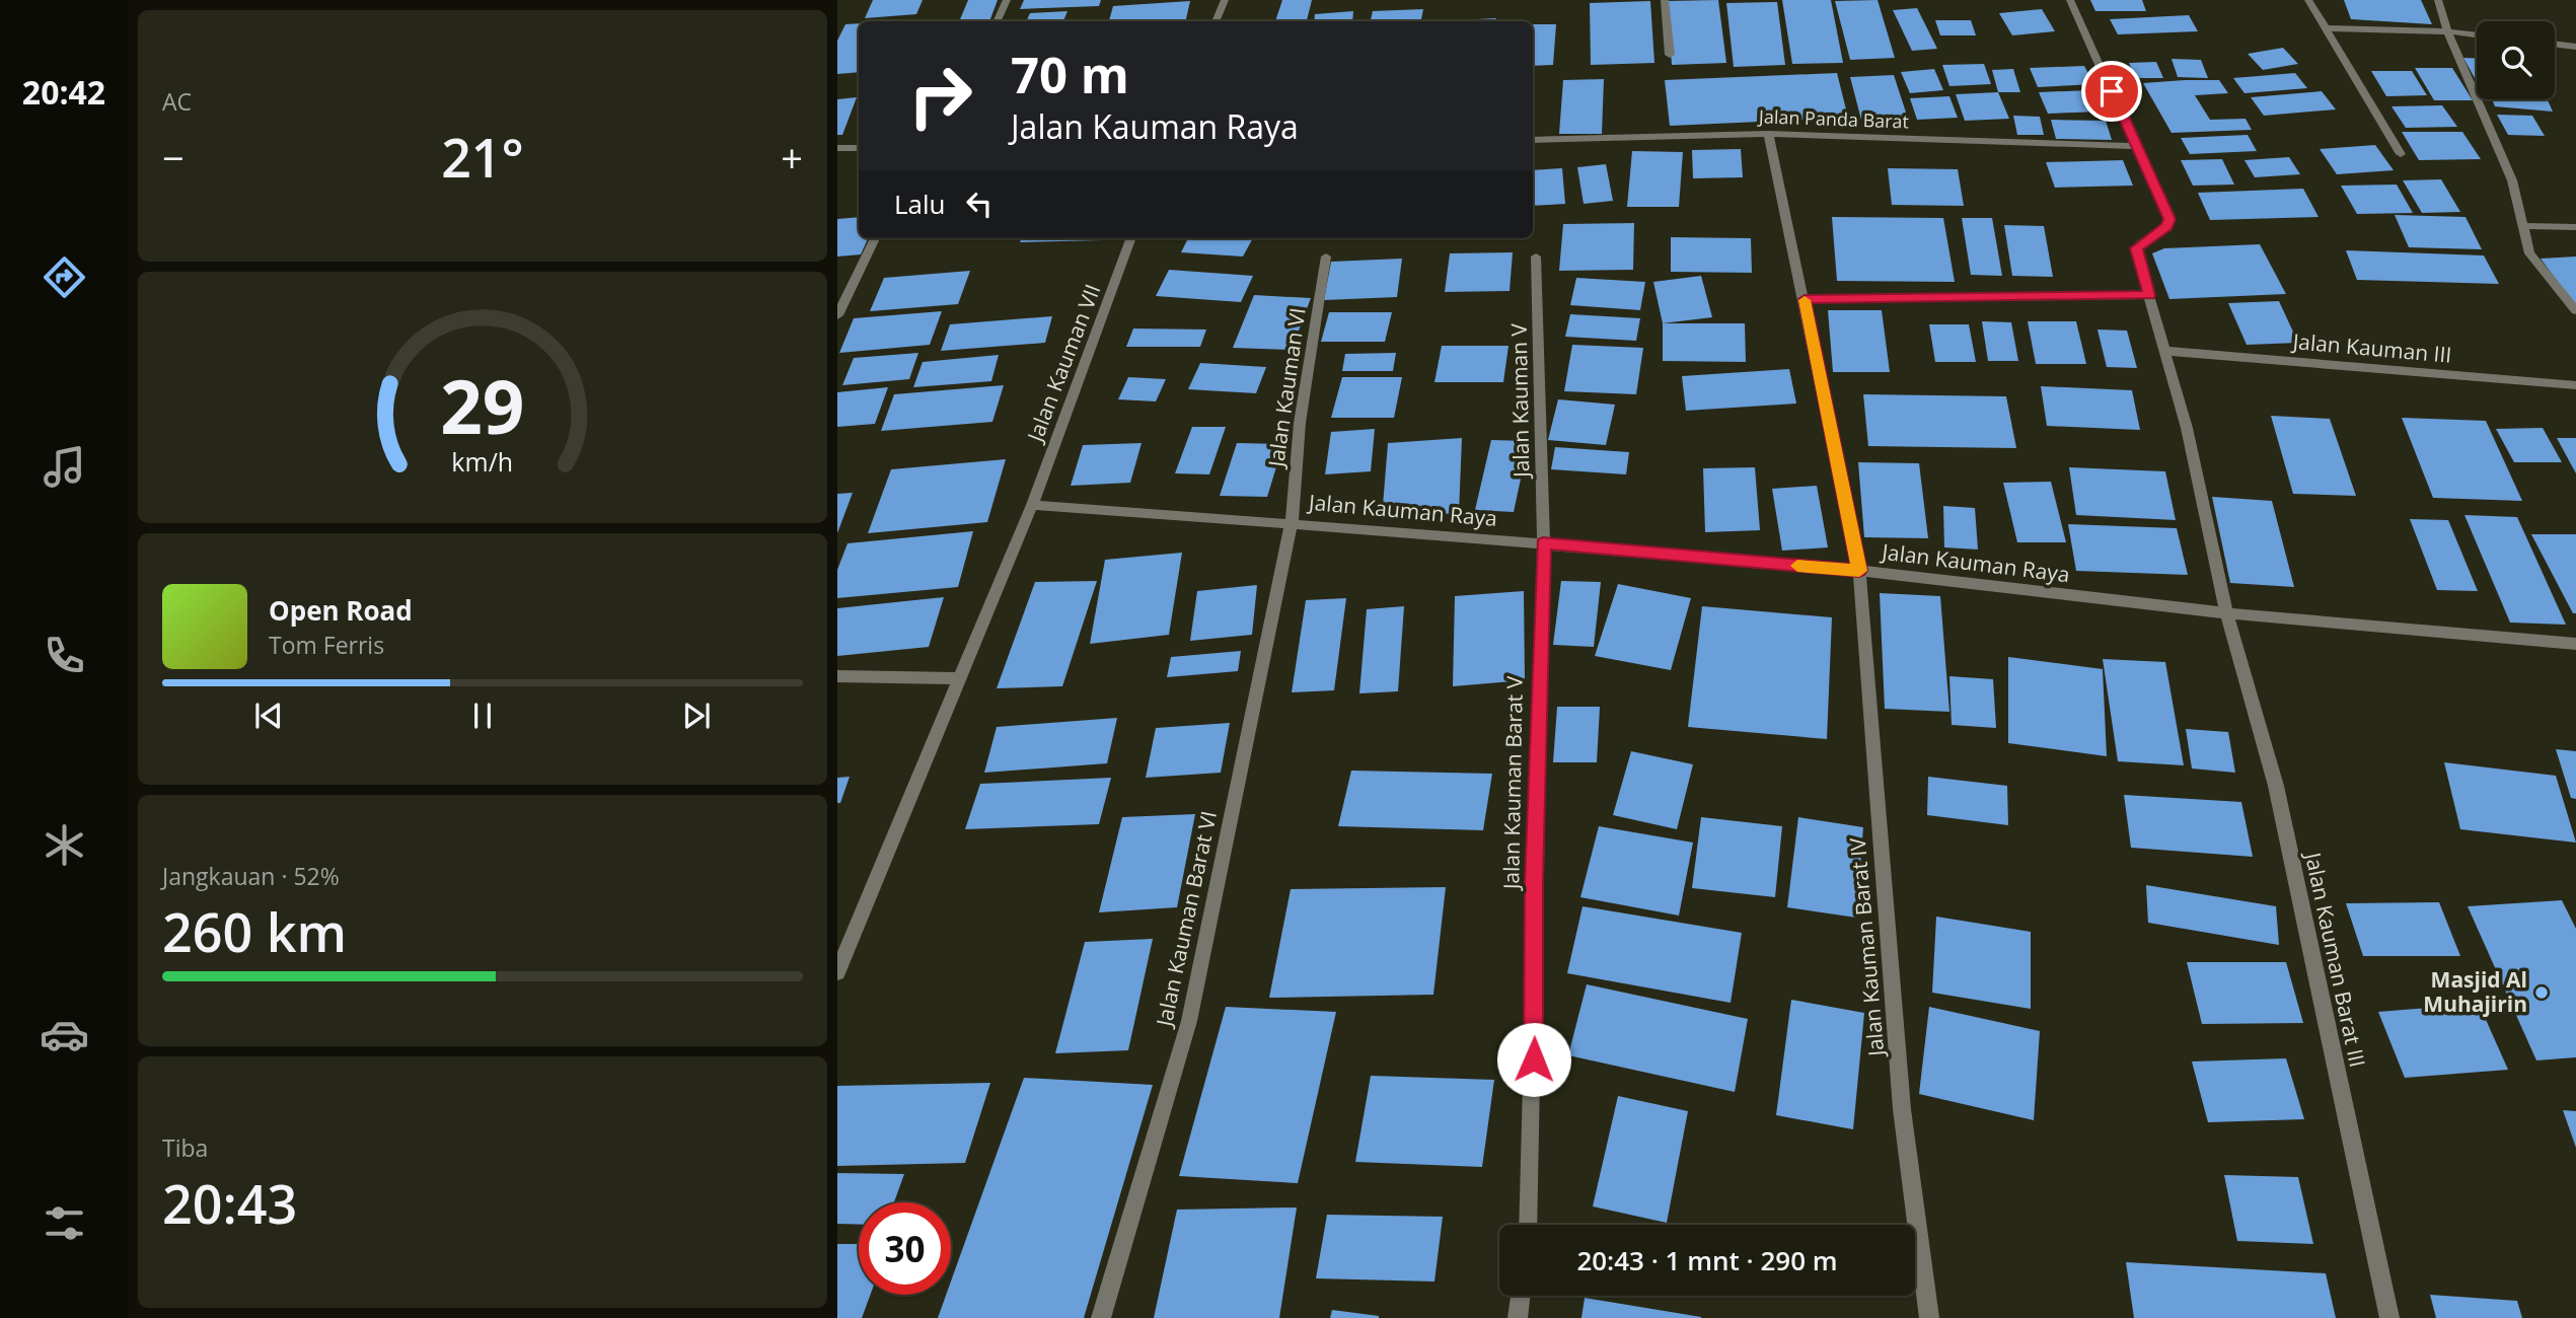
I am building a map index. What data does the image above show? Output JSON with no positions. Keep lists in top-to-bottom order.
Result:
{
  "streets": {
    "street": [
      "Jalan Panda Barat",
      "Jalan Kauman III",
      "Jalan Kauman VII",
      "Jalan Kauman VI",
      "Jalan Kauman V",
      "Jalan Kauman Raya",
      "Jalan Kauman Barat V",
      "Jalan Kauman Barat VI",
      "Jalan Kauman Barat IV",
      "Jalan Kauman Barat III"
    ]
  },
  "crossings": [
    ["Jalan Panda Barat", "Jalan Kauman Barat IV"],
    ["Jalan Kauman VII", "Jalan Kauman Raya"],
    ["Jalan Kauman VI", "Jalan Kauman Raya"],
    ["Jalan Kauman VI", "Jalan Kauman Barat VI"],
    ["Jalan Kauman V", "Jalan Kauman Raya"],
    ["Jalan Kauman V", "Jalan Kauman Barat V"],
    ["Jalan Kauman Raya", "Jalan Kauman Barat V"],
    ["Jalan Kauman Raya", "Jalan Kauman Barat VI"],
    ["Jalan Kauman Raya", "Jalan Kauman Barat IV"],
    ["Jalan Kauman Raya", "Jalan Kauman Barat III"]
  ],
  "places": ["Masjid Al Muhajirin"],
  "page": {
    "tabs": "20:42",
    "tile": [
      "AC",
      ["Jangkauan · 52%", "260 km"],
      ["Tiba", "20:43"]
    ],
    "turn": ["70 m", "Jalan Kauman Raya"],
    "heat": ["−", "21°", "+"],
    "then": "Lalu",
    "song": ["Open Road", "Tom Ferris"],
    "limit": "30",
    "trip": "20:43 · 1 mnt · 290 m",
    "gauge": ["29", "km/h"]
  }
}
